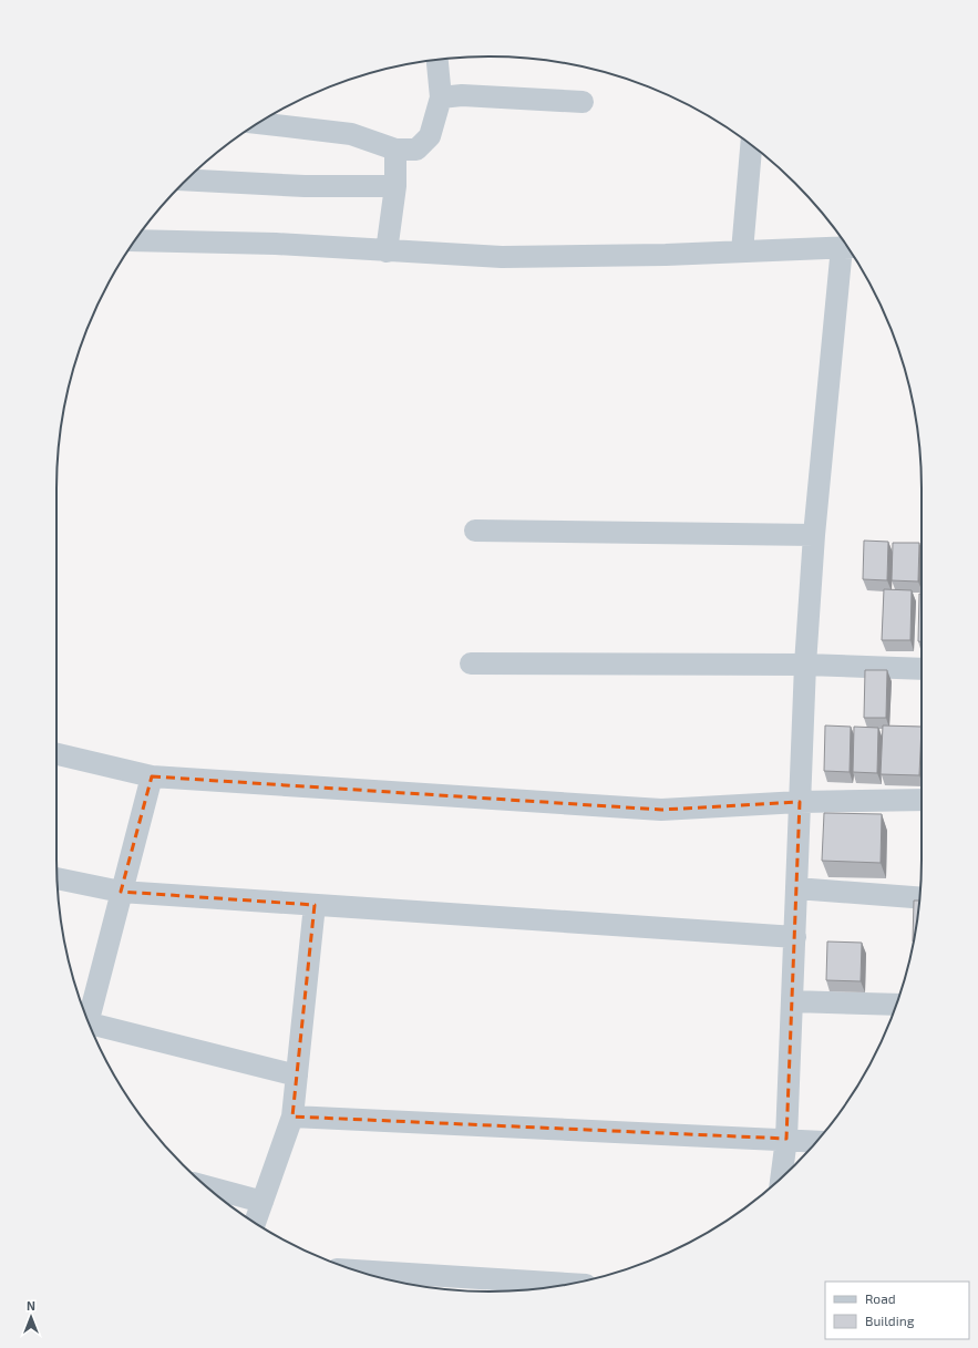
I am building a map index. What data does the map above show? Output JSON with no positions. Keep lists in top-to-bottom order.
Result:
{
  "legend": ["Road", "Building"],
  "north": "top"
}
